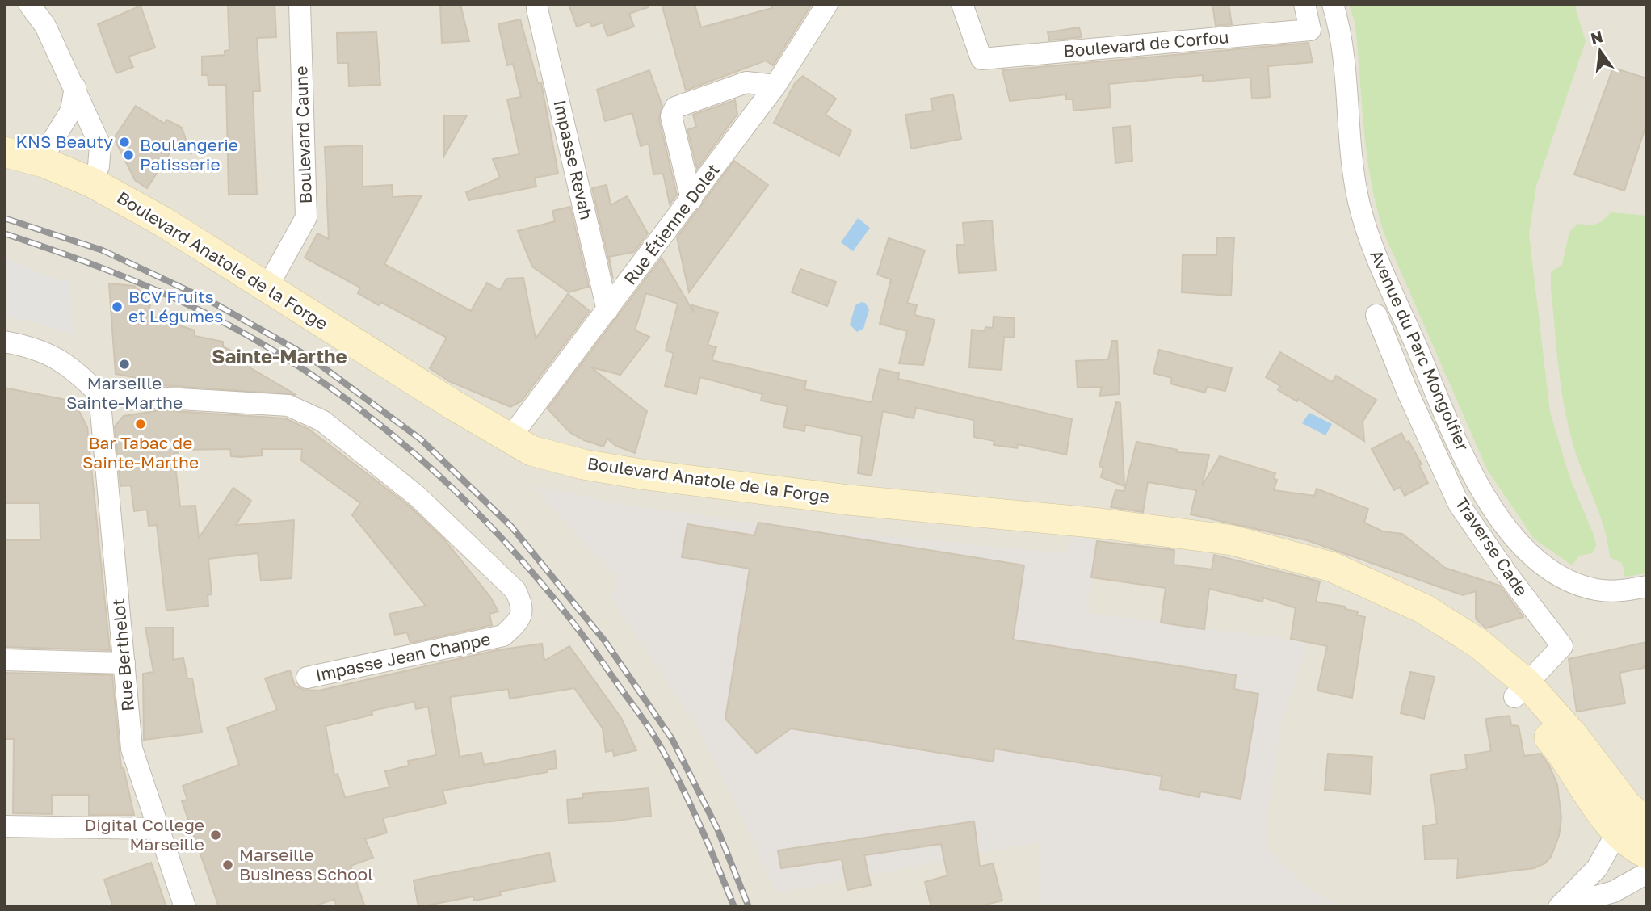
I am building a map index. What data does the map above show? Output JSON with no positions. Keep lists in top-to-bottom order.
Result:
{
  "streets": {
    "main road": ["Boulevard Anatole de la Forge"],
    "street": [
      "Boulevard de Corfou",
      "Boulevard Caune",
      "Impasse Revah",
      "Rue Étienne Dolet",
      "Avenue du Parc Mongolfier",
      "Traverse Cade",
      "Rue Berthelot",
      "Impasse Jean Chappe"
    ]
  },
  "crossings": [
    ["Boulevard Caune", "Boulevard Anatole de la Forge"],
    ["Impasse Revah", "Rue Étienne Dolet"],
    ["Rue Étienne Dolet", "Boulevard Anatole de la Forge"],
    ["Boulevard Anatole de la Forge", "Traverse Cade"],
    ["Rue Berthelot", "Impasse Jean Chappe"]
  ],
  "districts": ["Sainte-Marthe"],
  "places": [
    "KNS Beauty",
    "Boulangerie Patisserie",
    "BCV Fruits et Légumes",
    "Marseille Sainte-Marthe",
    "Bar Tabac de Sainte-Marthe",
    "Digital College Marseille",
    "Marseille Business School"
  ],
  "north": "top"
}
